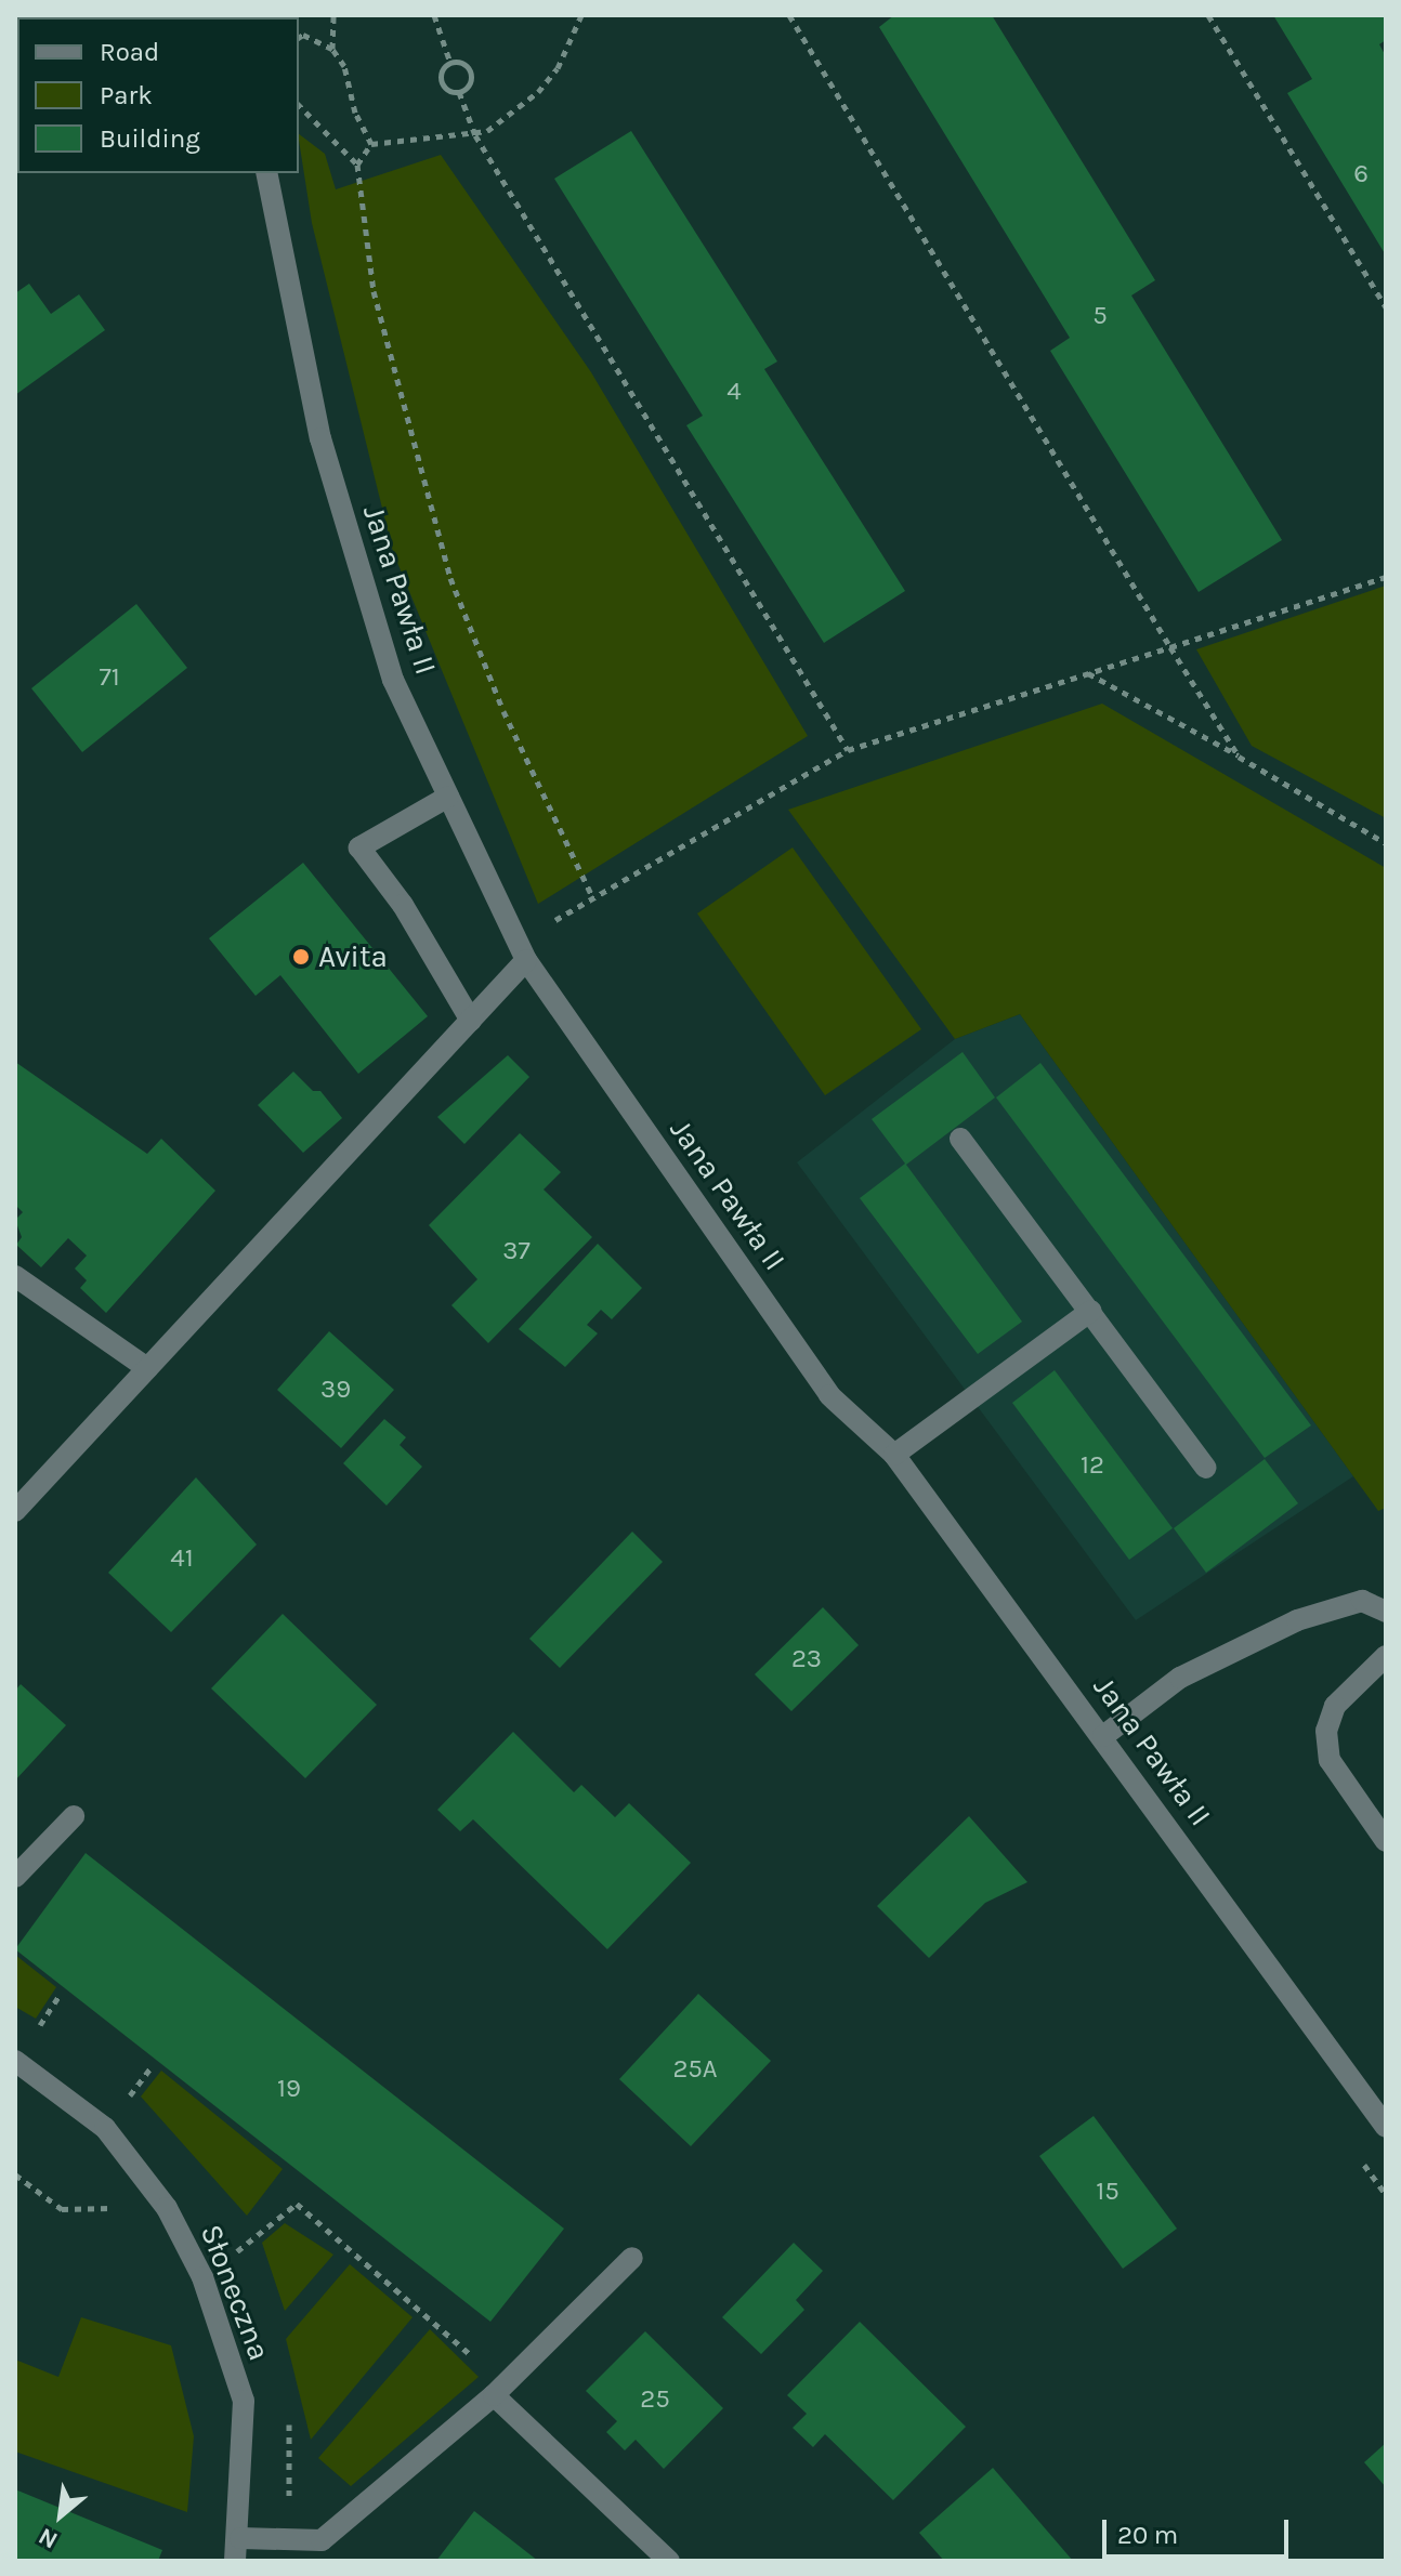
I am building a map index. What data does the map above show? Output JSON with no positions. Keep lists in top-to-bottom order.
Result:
{
  "streets": {
    "street": ["Jana Pawła II", "Słoneczna"]
  },
  "places": ["Avita"],
  "house_numbers": [
    "6",
    "5",
    "4",
    "71",
    "37",
    "39",
    "12",
    "41",
    "23",
    "25A",
    "19",
    "15",
    "25"
  ],
  "legend": ["Road", "Park", "Building"],
  "scale_bar": "20 m",
  "north": "bottom left"
}
